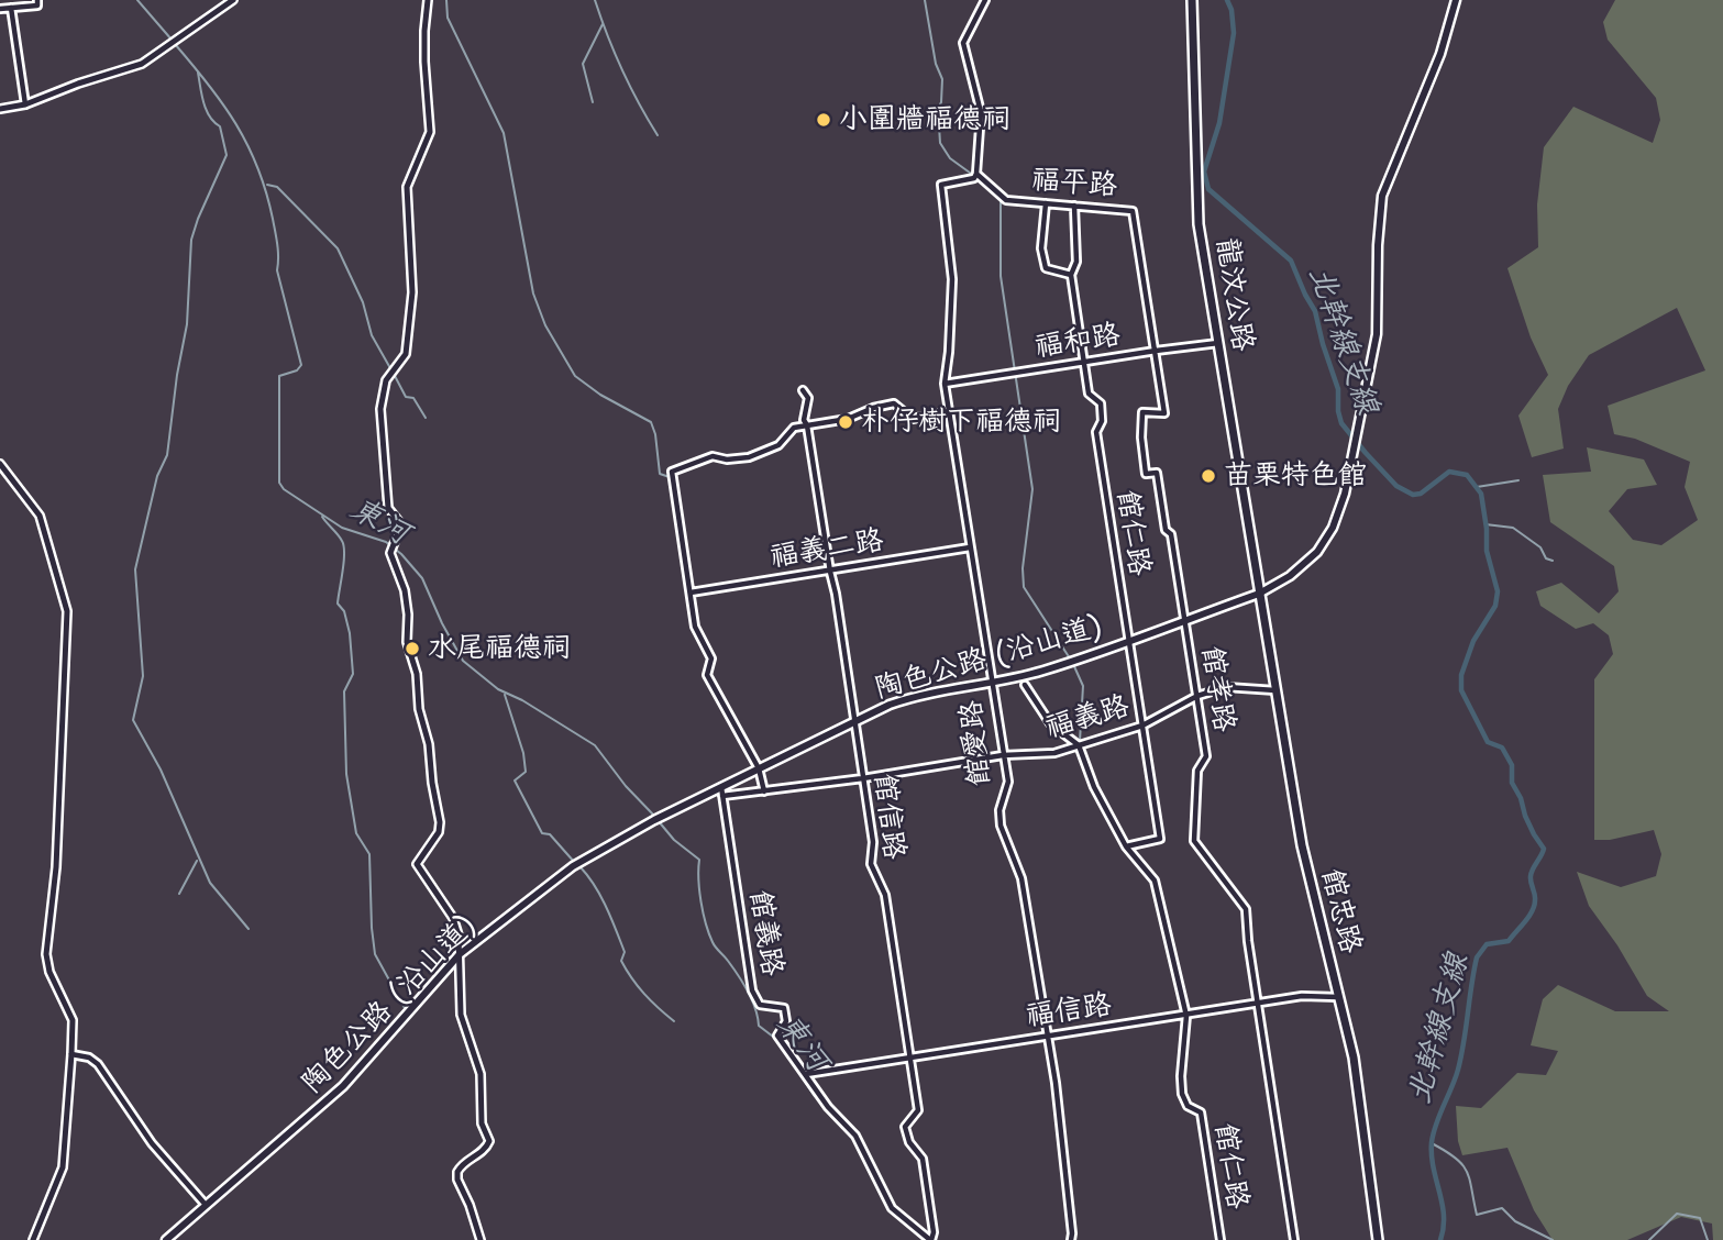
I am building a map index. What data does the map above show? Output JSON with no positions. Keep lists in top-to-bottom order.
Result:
{
  "streets": {
    "main road": ["龍汶公路", "陶色公路 (沿山道)", "館忠路"],
    "street": [
      "福平路",
      "福和路",
      "館仁路",
      "福義二路",
      "館孝路",
      "福義路",
      "館愛路",
      "館信路",
      "館義路",
      "福信路"
    ]
  },
  "crossings": [
    ["福平路", "館仁路"],
    ["福平路", "館孝路"],
    ["福平路", "館愛路"],
    ["龍汶公路", "福和路"],
    ["龍汶公路", "陶色公路 (沿山道)"],
    ["龍汶公路", "館忠路"],
    ["福和路", "館仁路"],
    ["福和路", "館孝路"],
    ["福和路", "館愛路"],
    ["館仁路", "陶色公路 (沿山道)"],
    ["館仁路", "福義路"],
    ["館仁路", "福信路"],
    ["福義二路", "館愛路"],
    ["福義二路", "館信路"],
    ["陶色公路 (沿山道)", "館孝路"],
    ["陶色公路 (沿山道)", "福義路"],
    ["陶色公路 (沿山道)", "館愛路"],
    ["陶色公路 (沿山道)", "館信路"],
    ["陶色公路 (沿山道)", "館忠路"],
    ["陶色公路 (沿山道)", "館義路"],
    ["館孝路", "福義路"],
    ["館孝路", "福信路"],
    ["福義路", "館愛路"],
    ["福義路", "館信路"],
    ["福義路", "館忠路"],
    ["福義路", "館義路"],
    ["館愛路", "福信路"],
    ["館信路", "館義路"],
    ["館信路", "福信路"],
    ["館忠路", "福信路"],
    ["館義路", "福信路"]
  ],
  "water": ["北幹線支線", "東河"],
  "places": [
    "小圍牆福德祠",
    "朴仔樹下福德祠",
    "苗栗特色館",
    "水尾福德祠"
  ]
}
